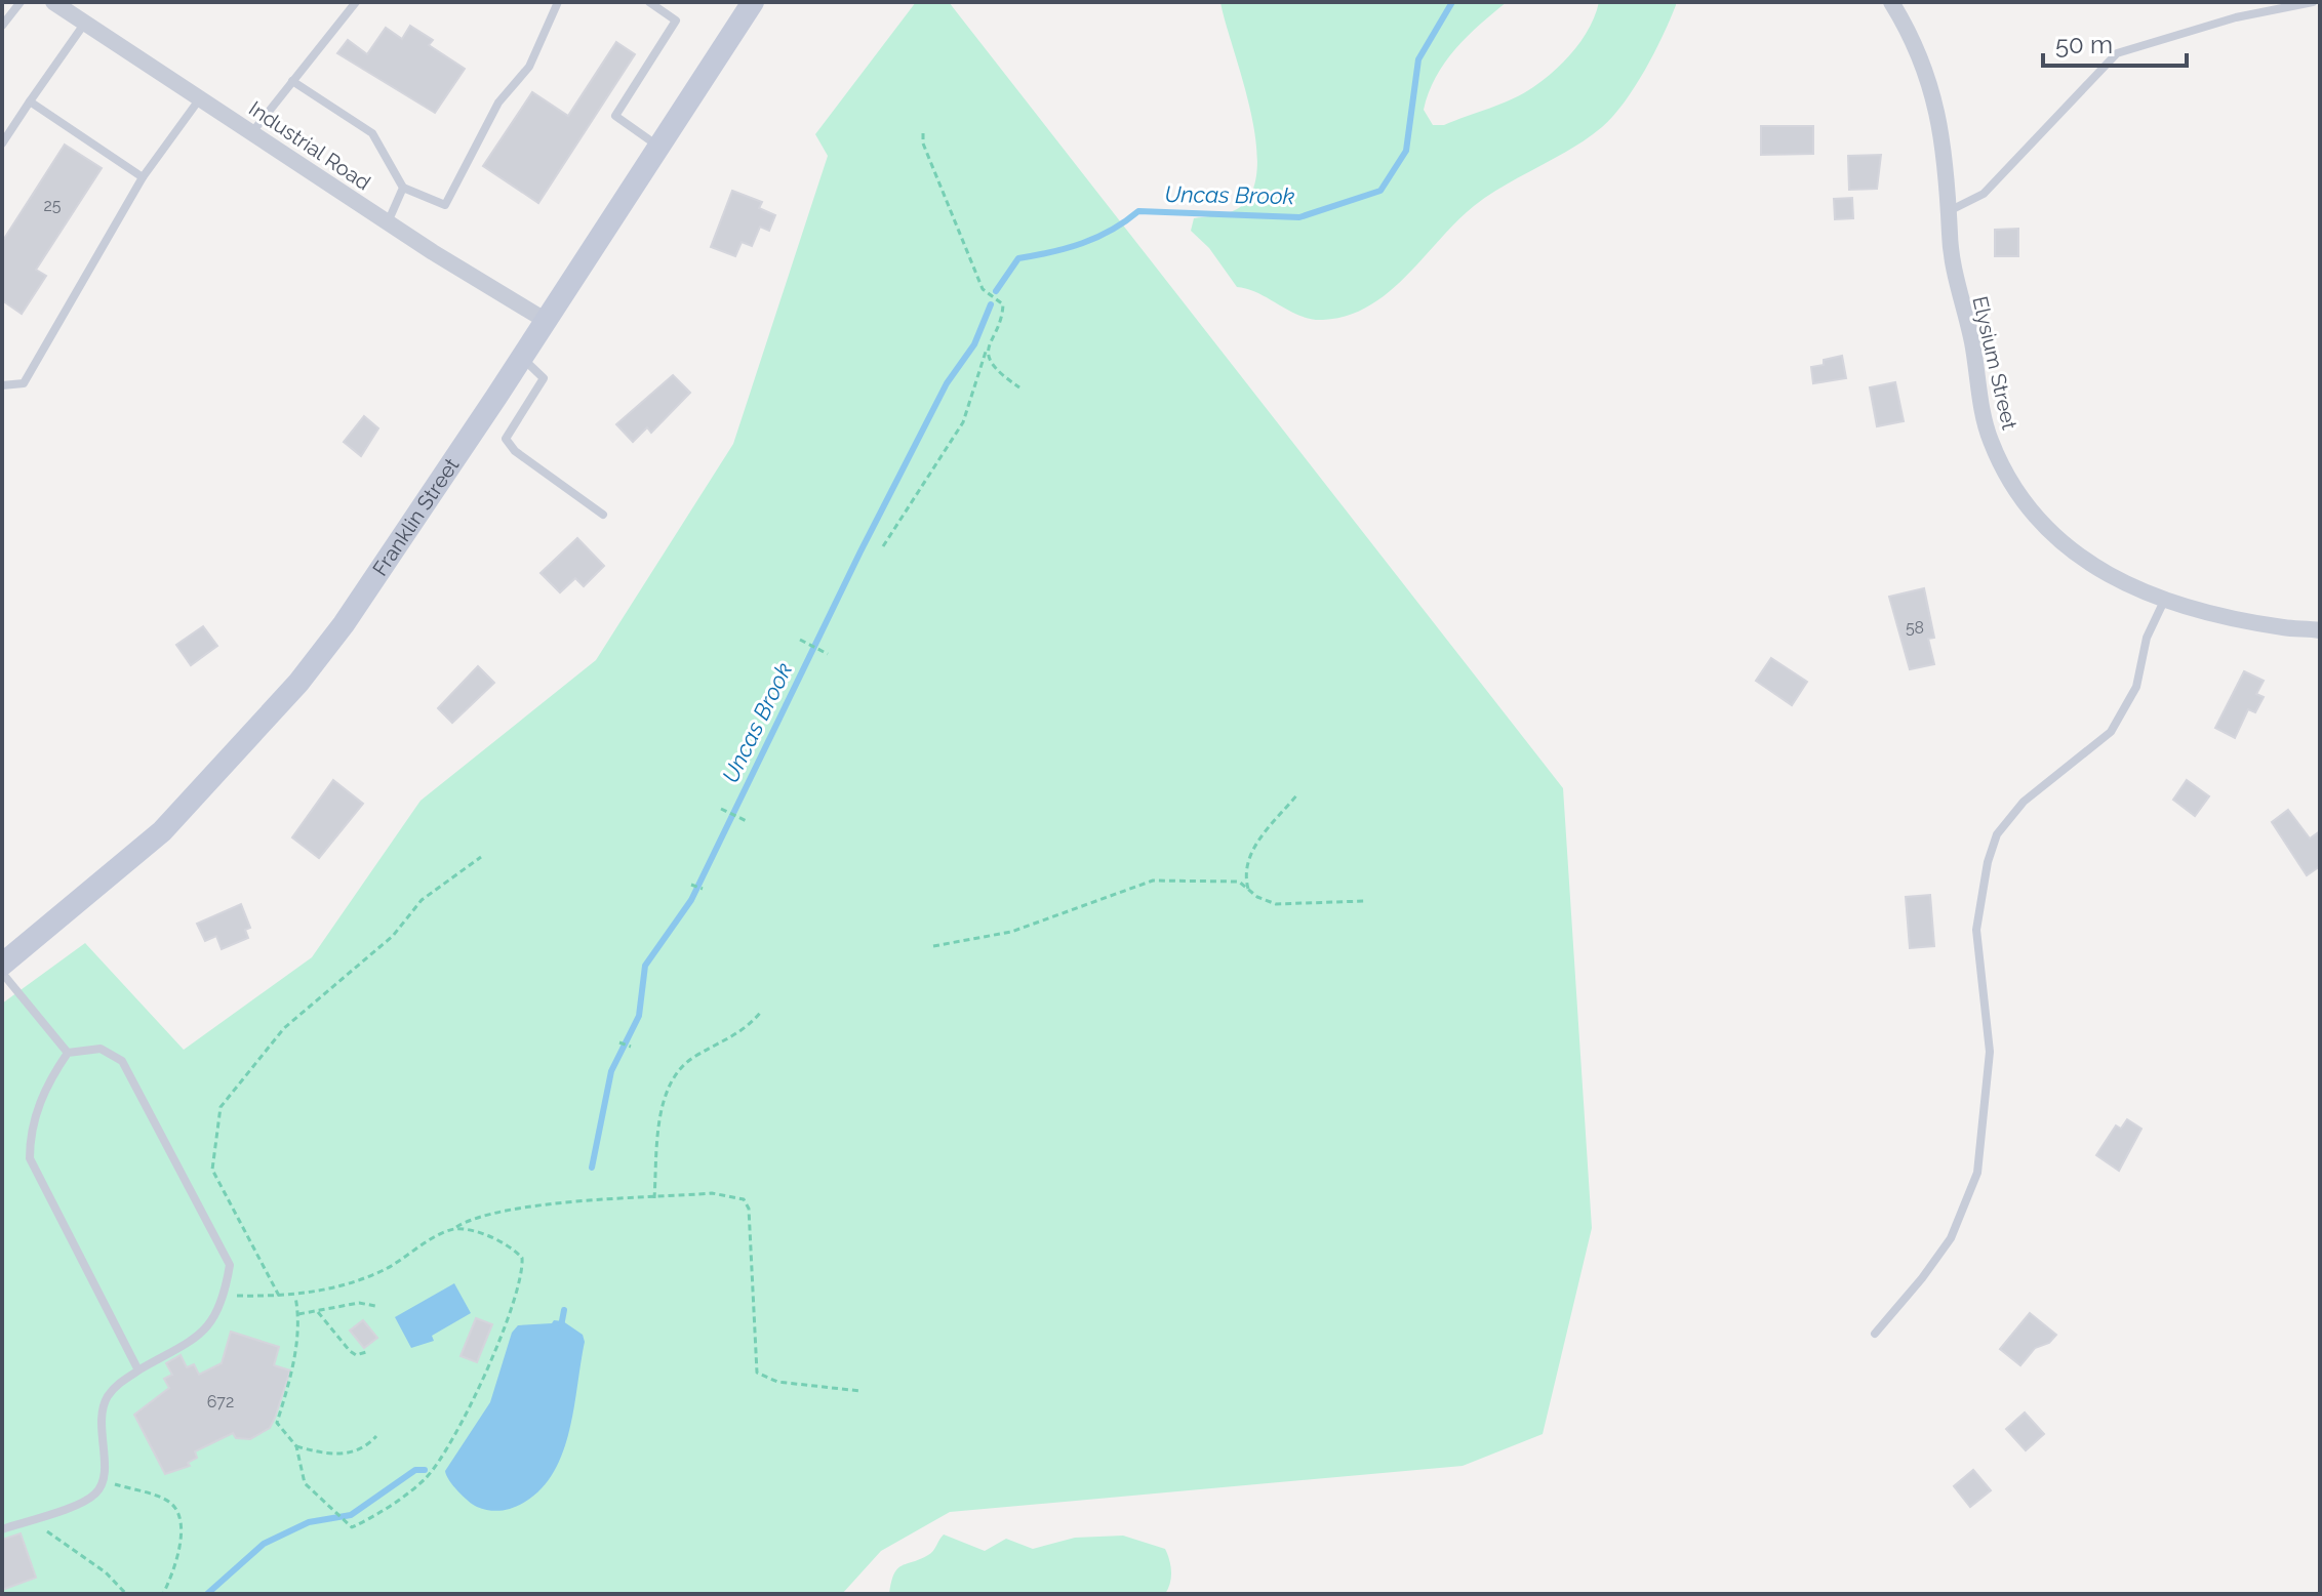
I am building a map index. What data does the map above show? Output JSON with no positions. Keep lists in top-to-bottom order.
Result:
{
  "streets": {
    "main road": ["Franklin Street"],
    "street": ["Industrial Road", "Elysium Street"]
  },
  "crossings": [
    ["Industrial Road", "Franklin Street"]
  ],
  "water": ["Uncas Brook"],
  "house_numbers": ["25", "58", "672"],
  "scale_bar": "50 m"
}
